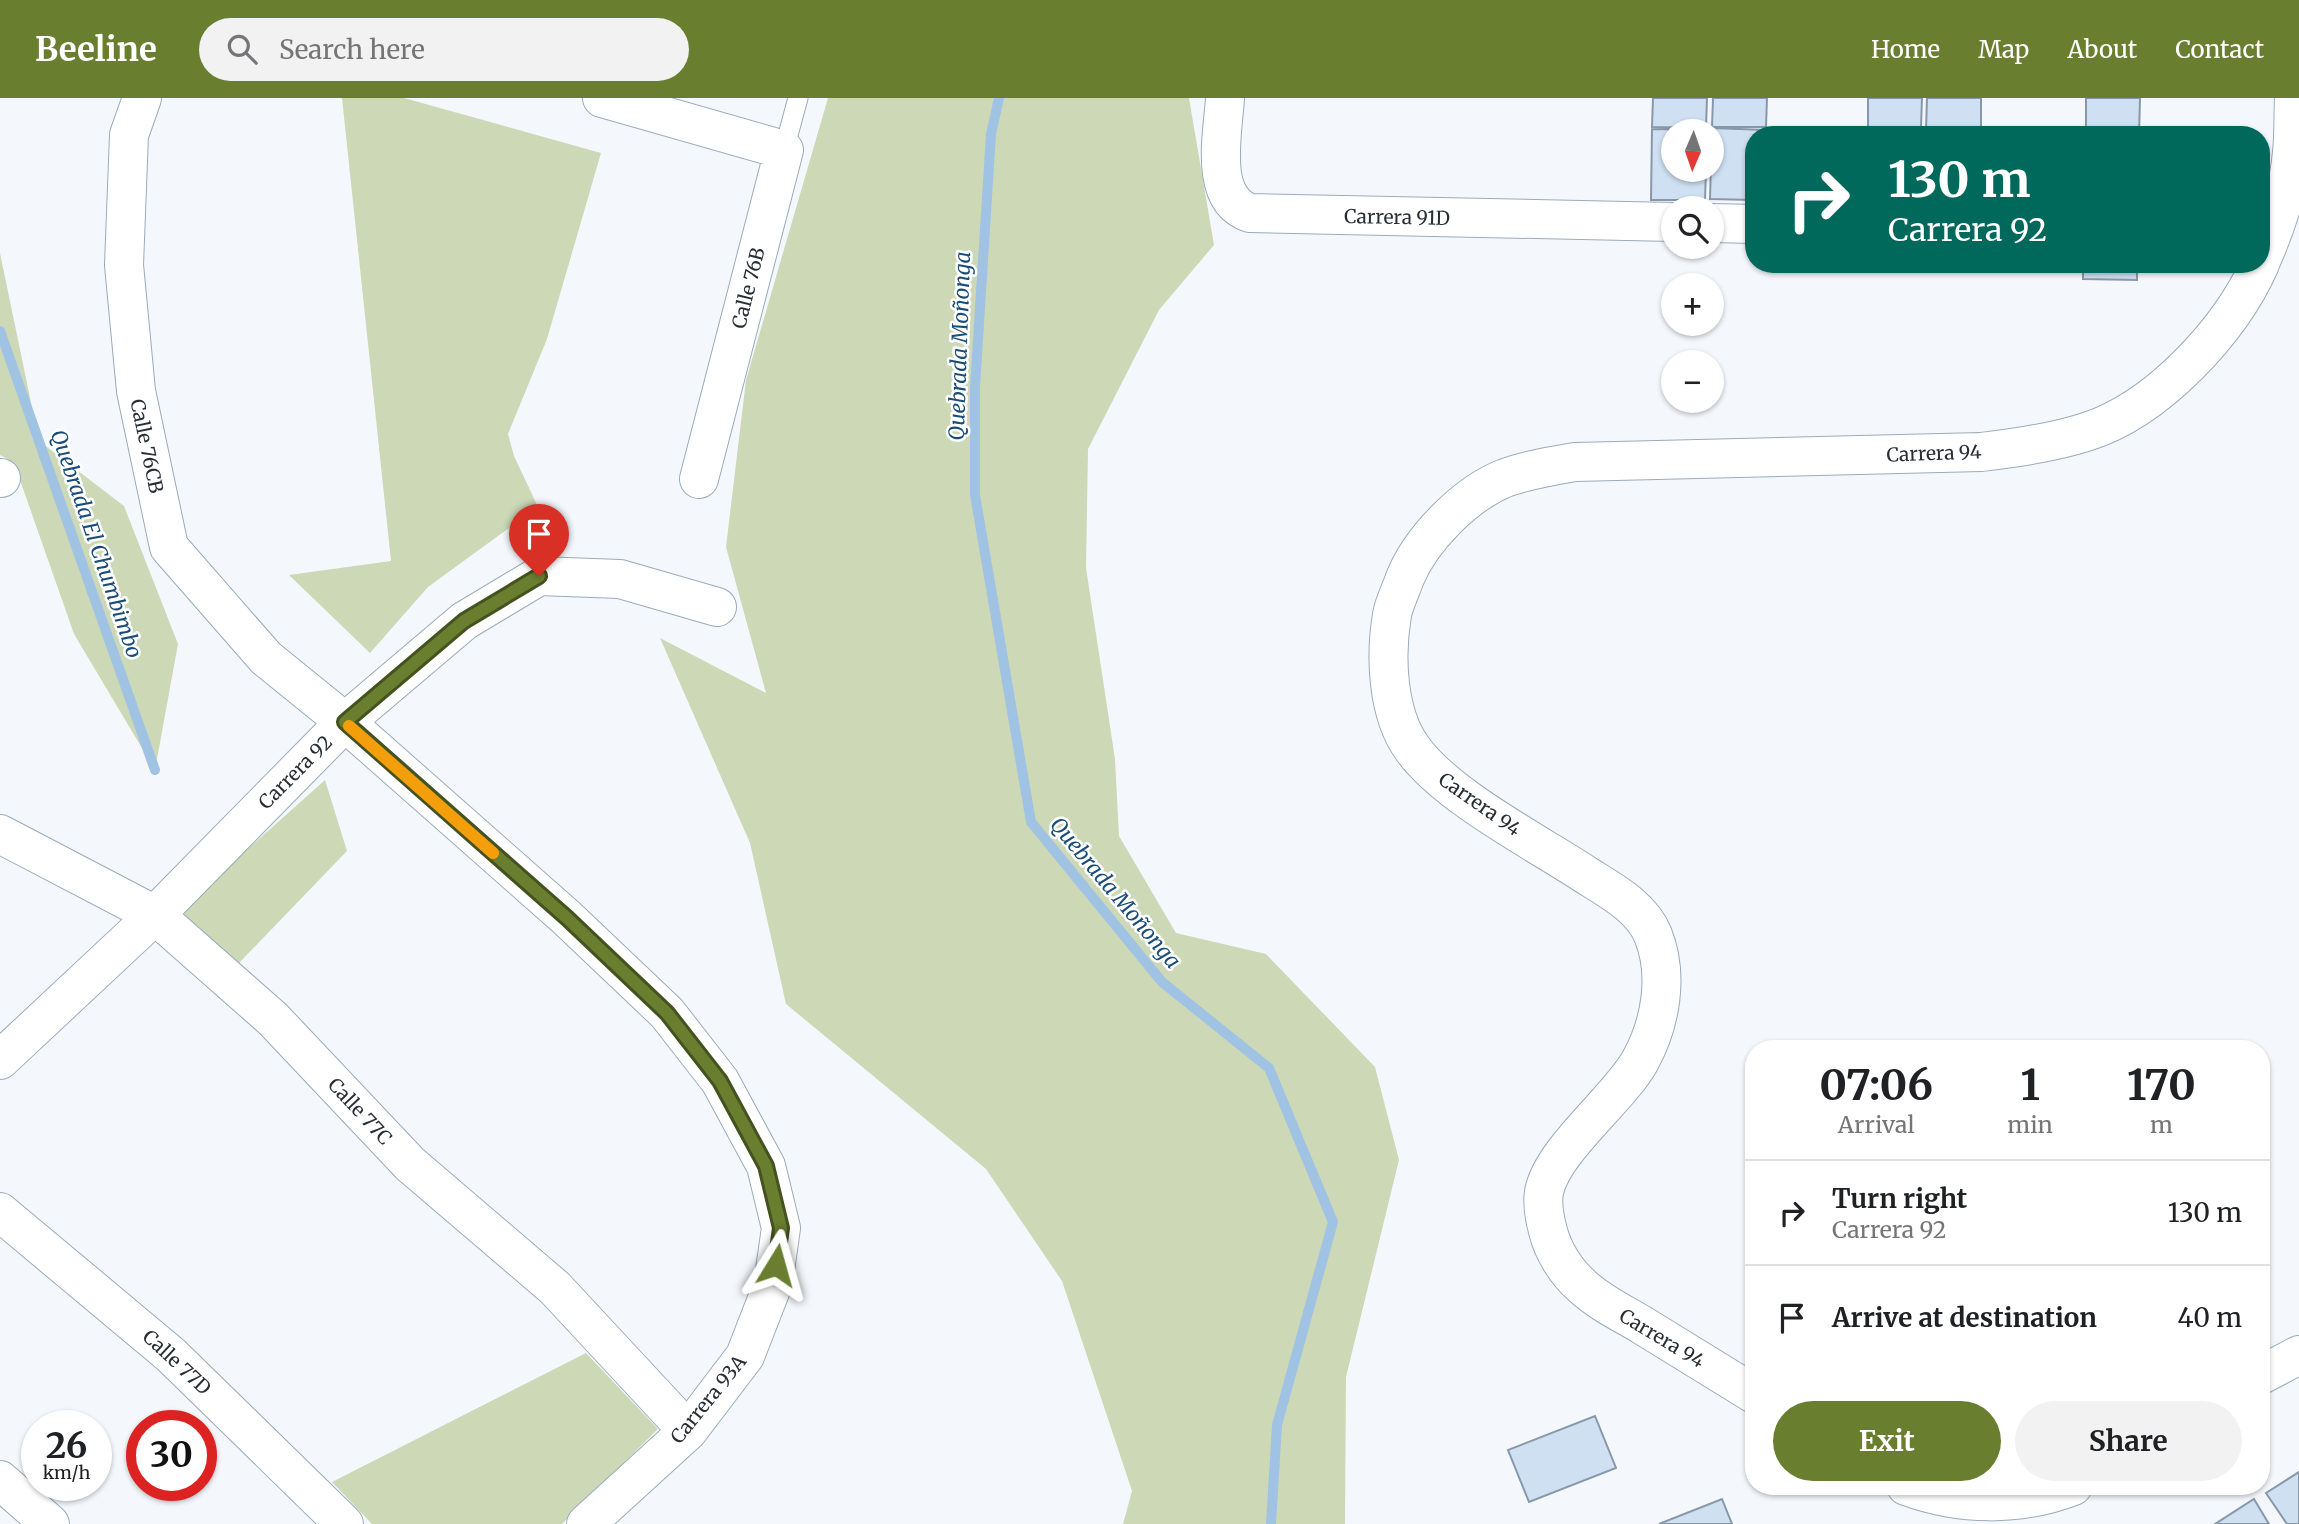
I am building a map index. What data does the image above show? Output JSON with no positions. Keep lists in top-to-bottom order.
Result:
{
  "streets": {
    "street": [
      "Carrera 91D",
      "Calle 76B",
      "Calle 76CB",
      "Carrera 94",
      "Carrera 92",
      "Calle 77C",
      "Calle 77D",
      "Carrera 93A"
    ]
  },
  "crossings": [
    ["Calle 76CB", "Carrera 92"],
    ["Calle 76CB", "Carrera 93A"],
    ["Carrera 92", "Calle 77C"],
    ["Calle 77C", "Carrera 93A"]
  ],
  "water": ["Quebrada Moñonga", "Quebrada El Chumbimbo"],
  "north": "bottom",
  "page": {
    "header": "Beeline",
    "search": "Search here",
    "nav": [
      "Home",
      "Map",
      "About",
      "Contact"
    ],
    "map_buttons": ["+", "−"],
    "turn": ["130 m", "Carrera 92"],
    "eta": [
      "07:06",
      "Arrival",
      "1",
      "min",
      "170",
      "m"
    ],
    "list": [
      {
        "name": "Turn right",
        "note": "Carrera 92",
        "value": "130 m"
      },
      {
        "name": "Arrive at destination",
        "value": "40 m"
      }
    ],
    "buttons": ["Exit", "Share"],
    "speed": "26 km/h",
    "limit": "30"
  }
}
